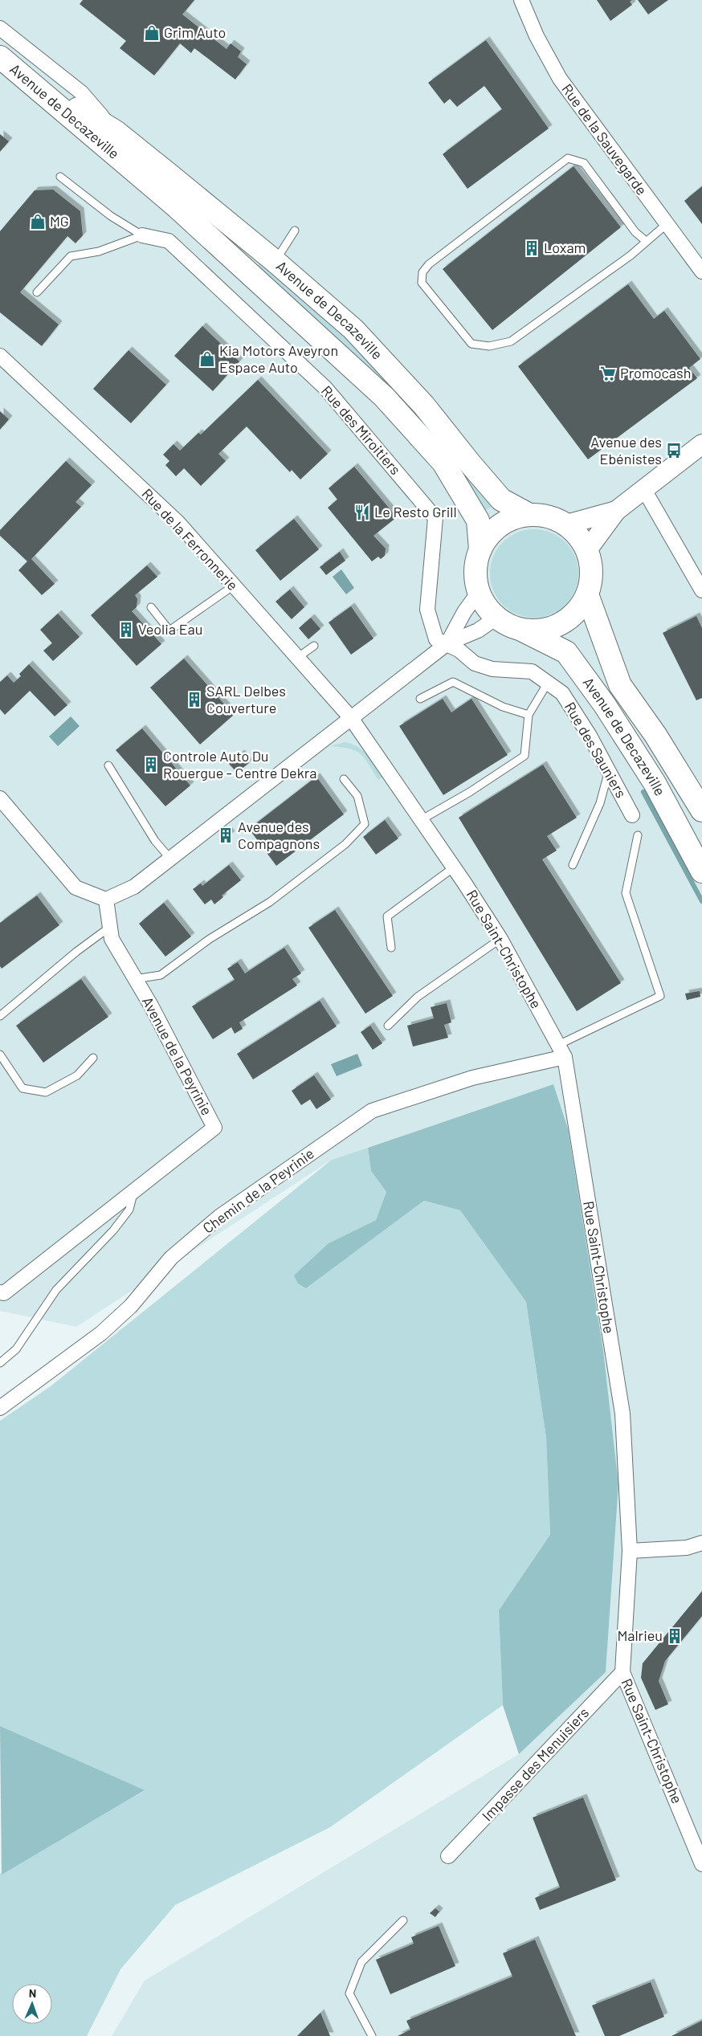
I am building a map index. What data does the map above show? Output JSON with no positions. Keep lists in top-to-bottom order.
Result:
{
  "streets": {
    "main road": ["Avenue de Decazeville"],
    "street": [
      "Rue de la Sauvegarde",
      "Rue des Miroitiers",
      "Rue de la Ferronnerie",
      "Rue des Sauniers",
      "Rue Saint-Christophe",
      "Avenue de la Peyrinie",
      "Chemin de la Peyrinie",
      "Impasse des Menuisiers"
    ]
  },
  "crossings": [
    ["Rue des Miroitiers", "Rue des Sauniers"],
    ["Rue de la Ferronnerie", "Rue Saint-Christophe"],
    ["Rue Saint-Christophe", "Chemin de la Peyrinie"],
    ["Rue Saint-Christophe", "Impasse des Menuisiers"]
  ],
  "places": {
    "shop": ["Grim Auto", "MG", "Kia Motors Aveyron Espace Auto"],
    "building": [
      "Loxam",
      "Veolia Eau",
      "SARL Delbes Couverture",
      "Controle Auto Du Rouergue - Centre Dekra",
      "Avenue des Compagnons",
      "Malrieu"
    ],
    "supermarket": ["Promocash"],
    "bus stop": ["Avenue des Ebénistes"],
    "restaurant": ["Le Resto Grill"]
  },
  "north": "top"
}
